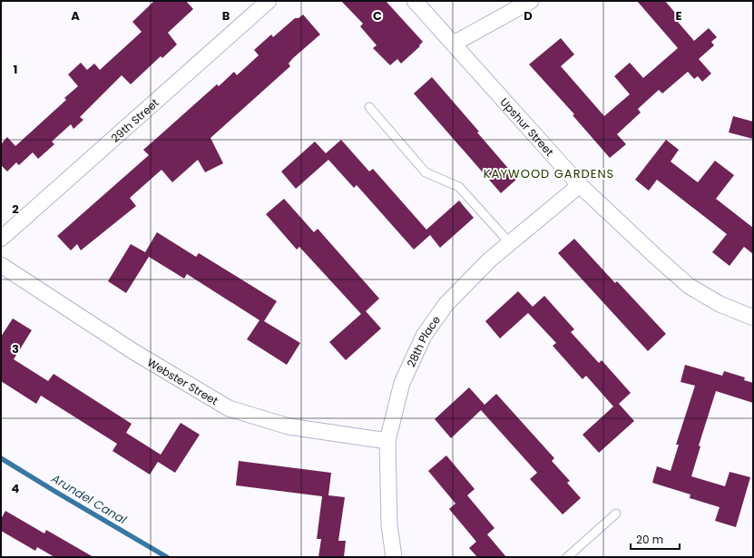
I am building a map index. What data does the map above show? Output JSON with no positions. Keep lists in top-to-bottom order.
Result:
{
  "streets": {
    "street": [
      "29th Street",
      "Upshur Street",
      "28th Place",
      "Webster Street"
    ]
  },
  "crossings": [
    ["Upshur Street", "28th Place"],
    ["28th Place", "Webster Street"]
  ],
  "districts": ["KAYWOOD GARDENS"],
  "water": ["Arundel Canal"],
  "scale_bar": "20 m",
  "grid": {
    "columns": [
      "A",
      "B",
      "C",
      "D",
      "E"
    ],
    "rows": [
      "1",
      "2",
      "3",
      "4"
    ]
  }
}
